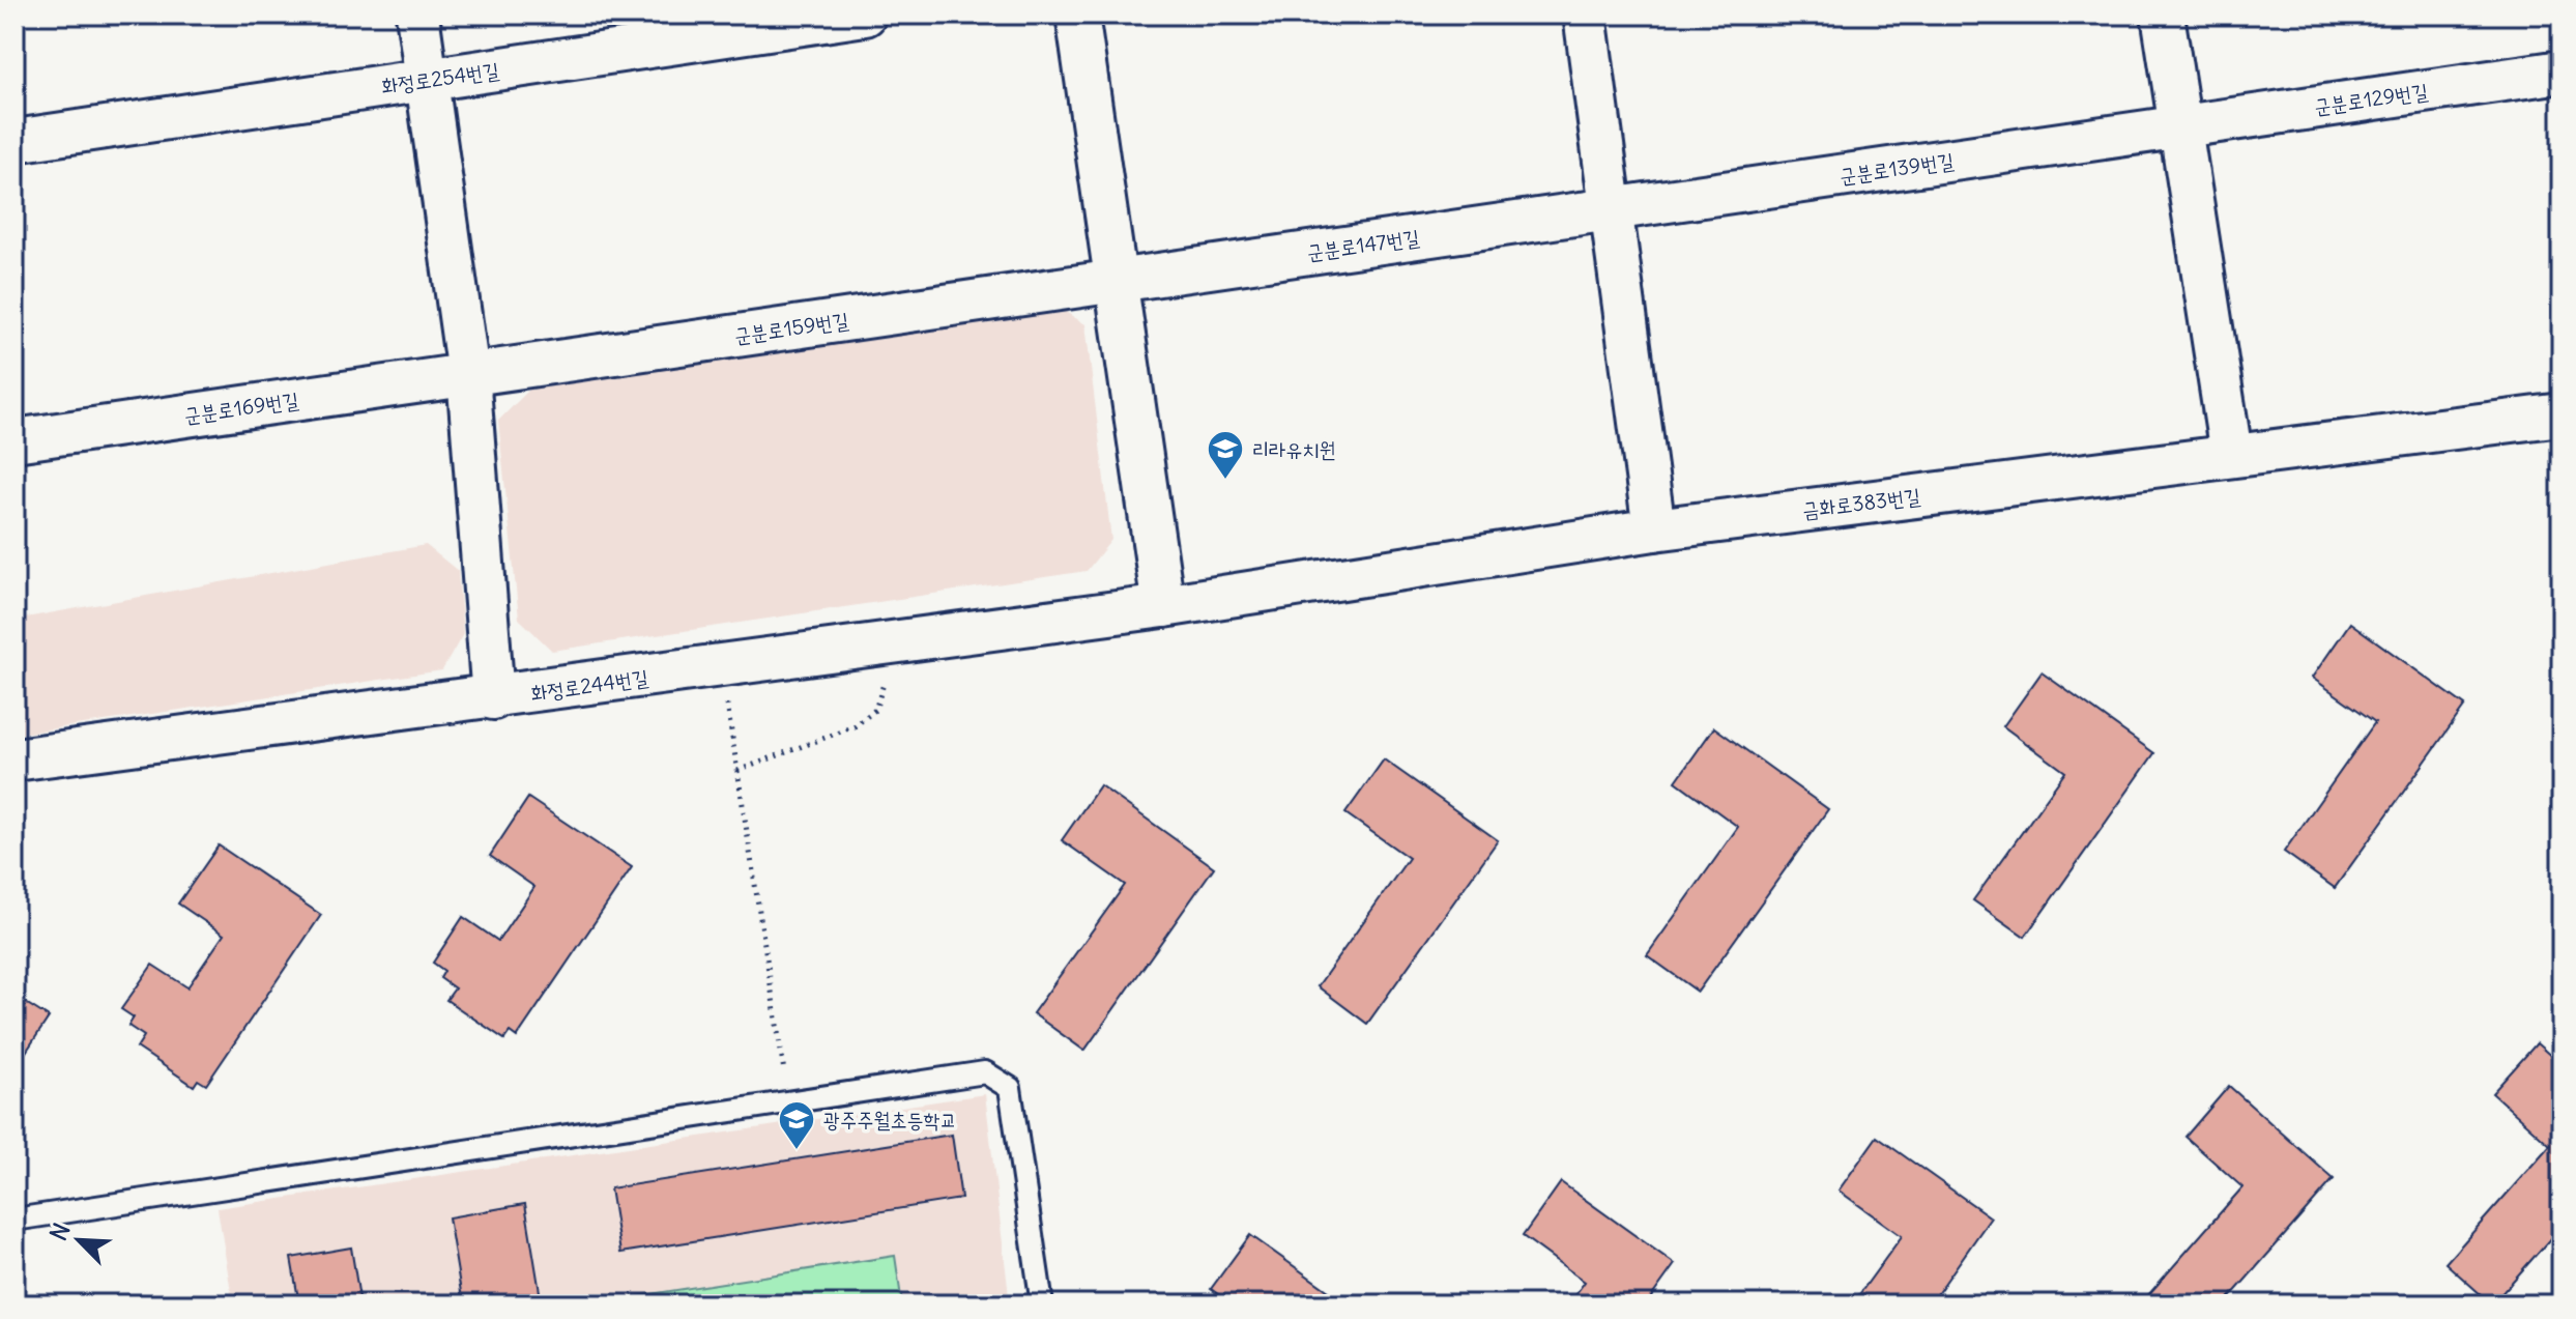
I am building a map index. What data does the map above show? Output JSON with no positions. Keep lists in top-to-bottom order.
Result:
{
  "streets": {
    "street": [
      "화정로254번길",
      "군분로129번길",
      "군분로139번길",
      "군분로147번길",
      "군분로159번길",
      "군분로169번길",
      "금화로383번길",
      "화정로244번길"
    ]
  },
  "crossings": [
    ["군분로129번길", "군분로139번길"],
    ["군분로139번길", "군분로147번길"],
    ["군분로147번길", "군분로159번길"],
    ["군분로159번길", "군분로169번길"],
    ["금화로383번길", "화정로244번길"]
  ],
  "places": {
    "school or university": ["리라유치원", "광주주월초등학교"]
  },
  "north": "top left"
}
